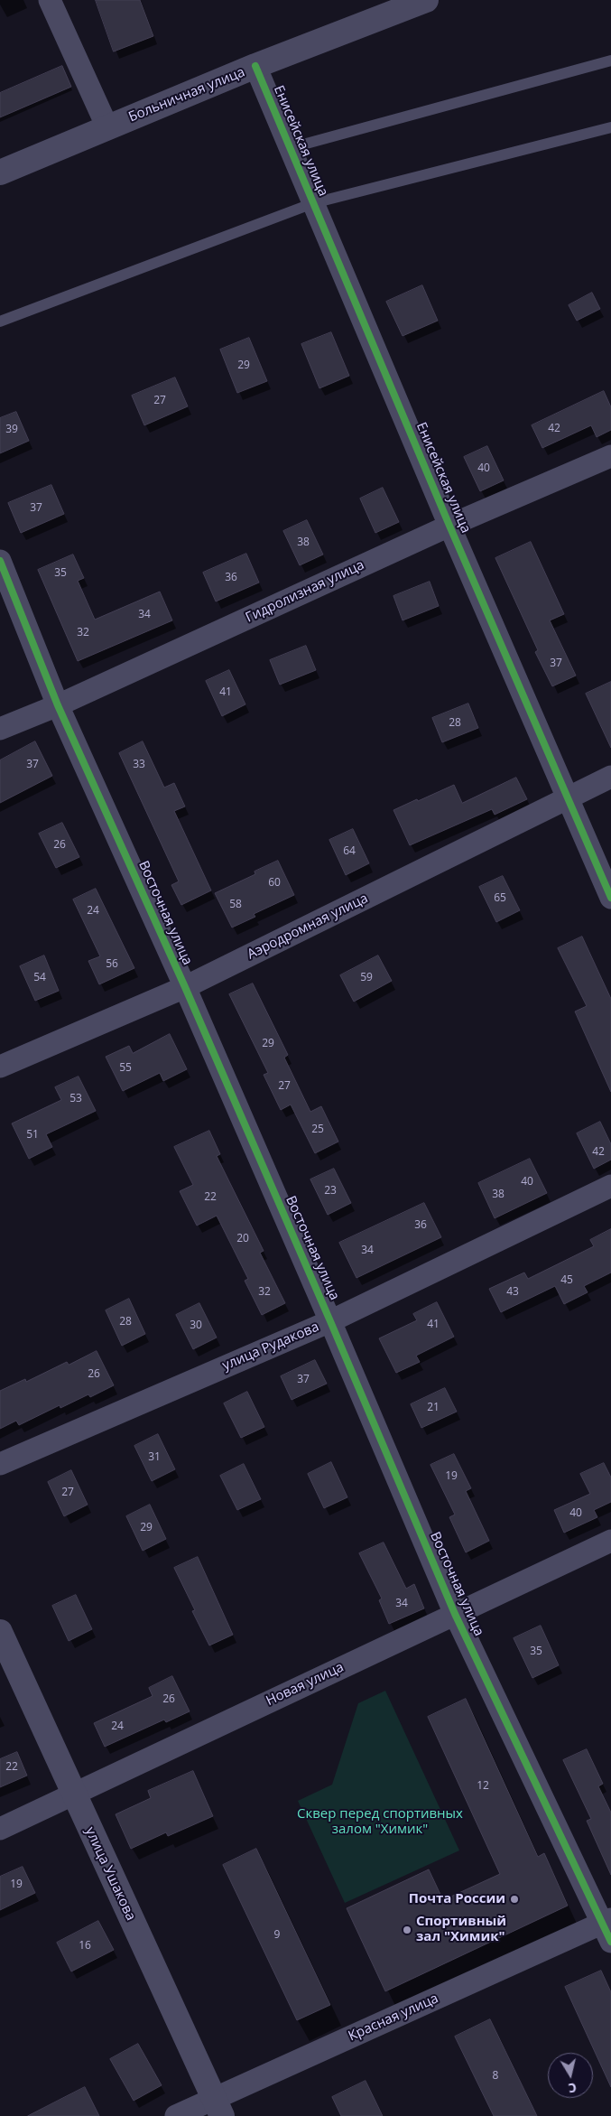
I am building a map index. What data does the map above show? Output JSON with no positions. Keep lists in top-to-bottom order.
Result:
{
  "streets": {
    "street": [
      "Больничная улица",
      "Енисейская улица",
      "Гидролизная улица",
      "Восточная улица",
      "Аэродромная улица",
      "улица Рудакова",
      "Новая улица",
      "улица Ушакова",
      "Красная улица"
    ]
  },
  "crossings": [
    ["Больничная улица", "Енисейская улица"],
    ["Енисейская улица", "Гидролизная улица"],
    ["Енисейская улица", "Аэродромная улица"],
    ["Гидролизная улица", "Восточная улица"],
    ["Восточная улица", "Аэродромная улица"],
    ["Восточная улица", "улица Рудакова"],
    ["Восточная улица", "Новая улица"],
    ["Восточная улица", "Красная улица"],
    ["Новая улица", "улица Ушакова"],
    ["улица Ушакова", "Красная улица"]
  ],
  "parks": ["Сквер перед спортивных залом \"Химик\""],
  "places": ["Почта России", "Спортивный зал \"Химик\""],
  "house_numbers": [
    "29",
    "27",
    "42",
    "39",
    "40",
    "37",
    "38",
    "35",
    "36",
    "34",
    "32",
    "37",
    "41",
    "28",
    "37",
    "33",
    "26",
    "64",
    "60",
    "65",
    "58",
    "24",
    "56",
    "54",
    "59",
    "29",
    "55",
    "27",
    "53",
    "25",
    "51",
    "42",
    "40",
    "23",
    "38",
    "22",
    "36",
    "20",
    "34",
    "45",
    "32",
    "43",
    "28",
    "41",
    "30",
    "26",
    "37",
    "21",
    "31",
    "19",
    "27",
    "40",
    "29",
    "34",
    "35",
    "26",
    "24",
    "22",
    "12",
    "19",
    "9",
    "16",
    "8"
  ],
  "north": "bottom"
}
